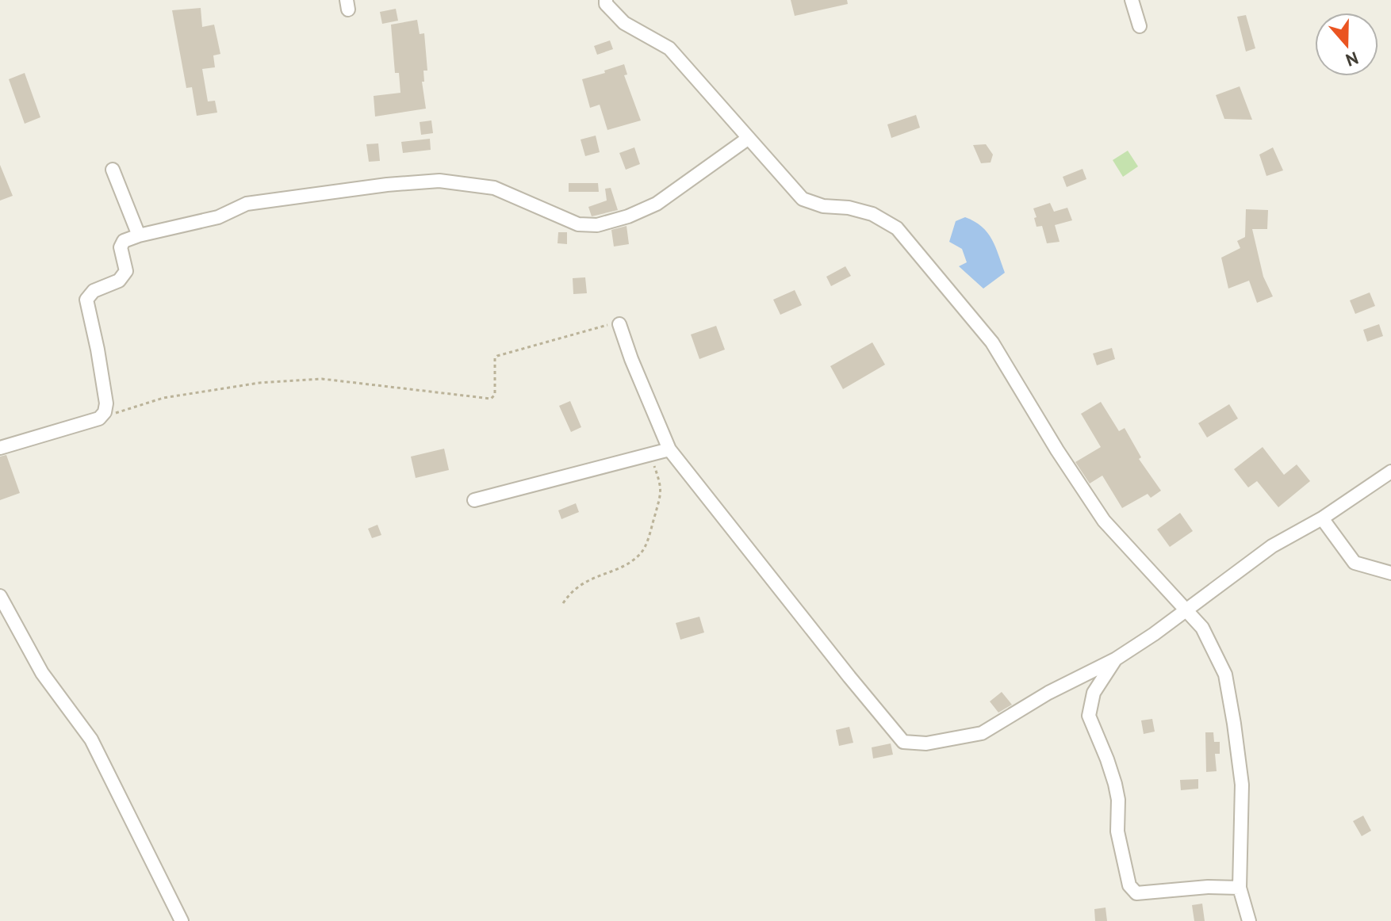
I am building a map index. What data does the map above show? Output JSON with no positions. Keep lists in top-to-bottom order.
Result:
{
  "north": "bottom"
}
